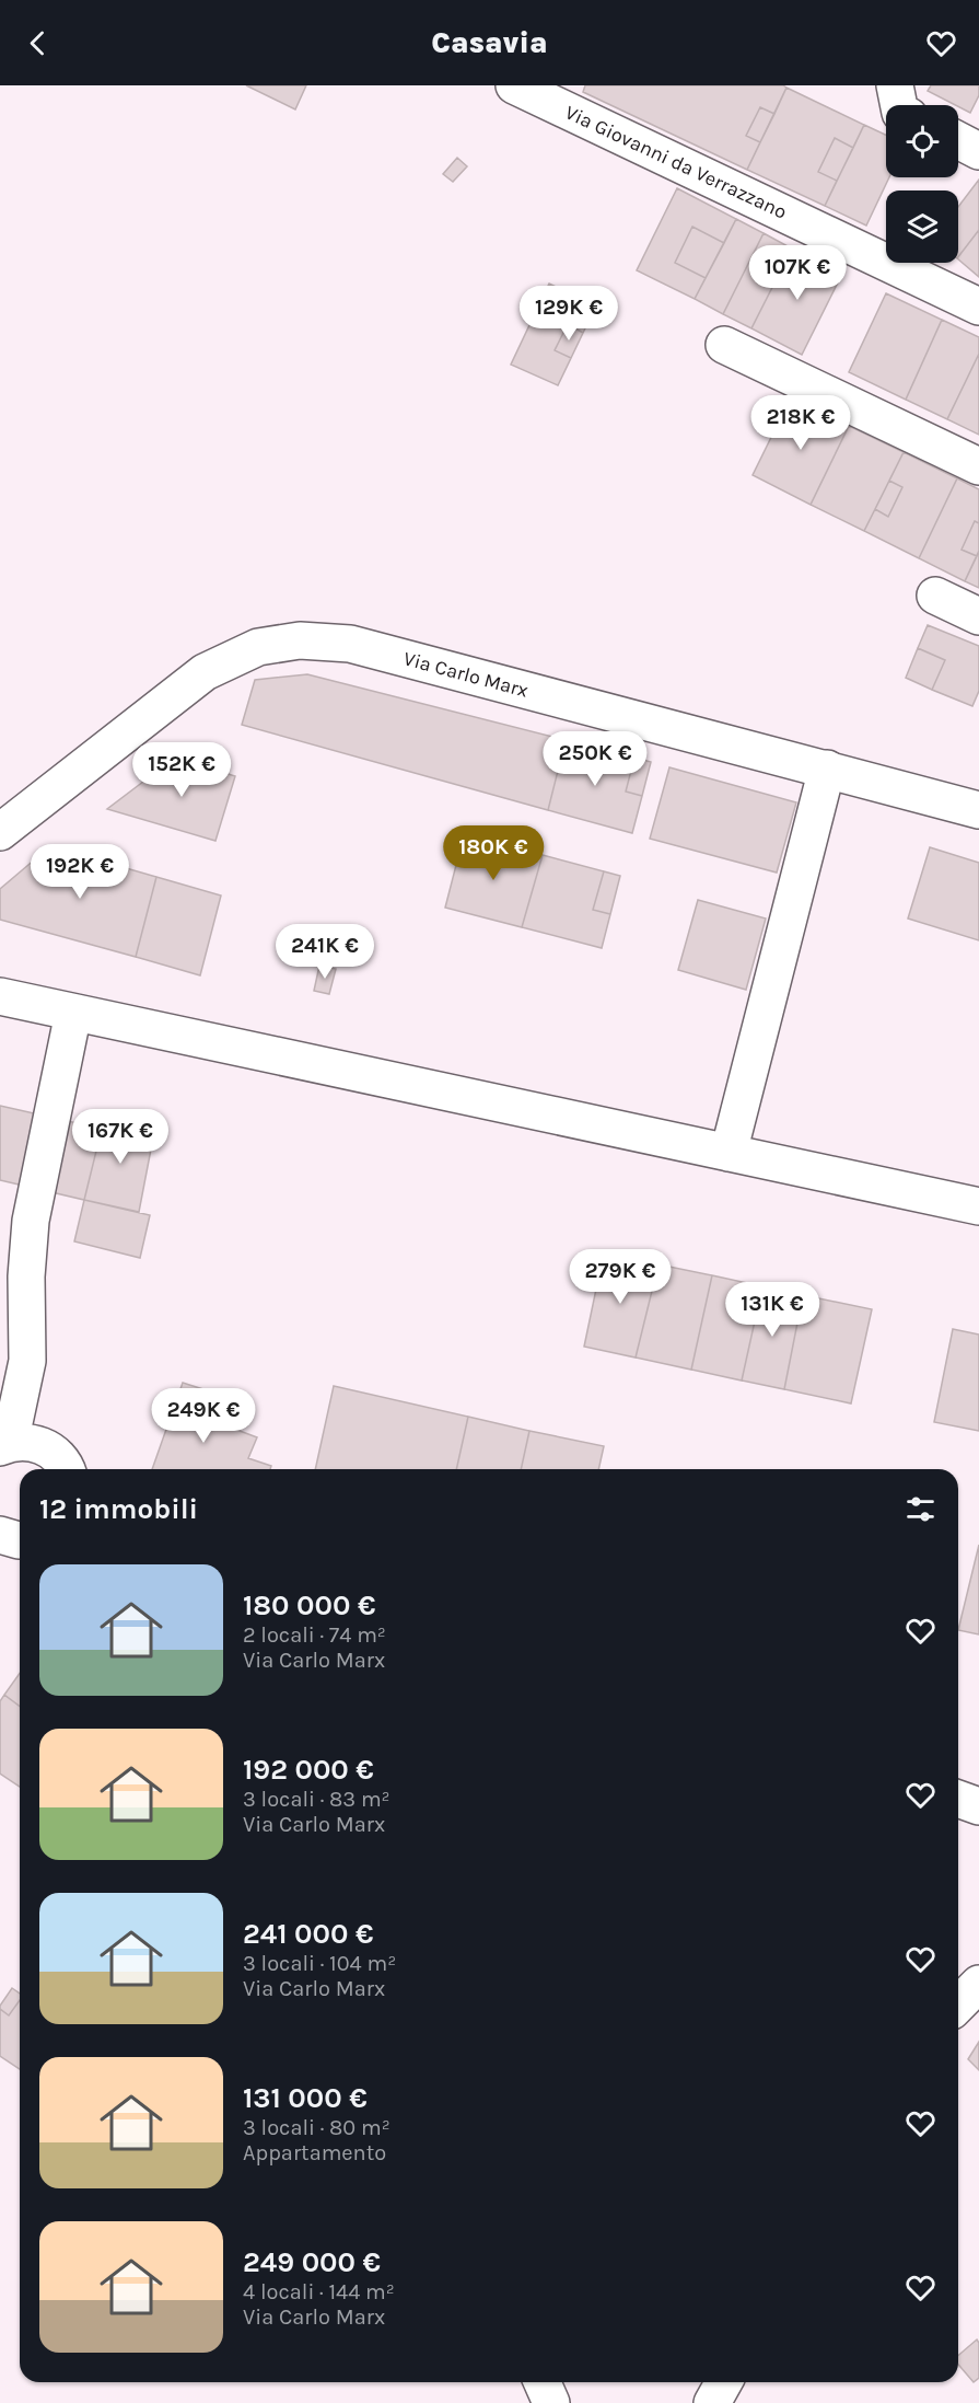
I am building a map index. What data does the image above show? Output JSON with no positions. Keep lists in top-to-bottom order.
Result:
{
  "streets": {
    "street": ["Via Giovanni da Verrazzano", "Via Carlo Marx"]
  },
  "page": {
    "header": "Casavia",
    "price": [
      "107K €",
      "129K €",
      "218K €",
      "250K €",
      "152K €",
      "180K €",
      "192K €",
      "241K €",
      "167K €",
      "279K €",
      "131K €",
      "249K €"
    ],
    "heading": "12 immobili",
    "list": [
      {
        "name": "180 000 €",
        "note": "2 locali · 74 m² · Via Carlo Marx"
      },
      {
        "name": "192 000 €",
        "note": "3 locali · 83 m² · Via Carlo Marx"
      },
      {
        "name": "241 000 €",
        "note": "3 locali · 104 m² · Via Carlo Marx"
      },
      {
        "name": "131 000 €",
        "note": "3 locali · 80 m² · Appartamento"
      },
      {
        "name": "249 000 €",
        "note": "4 locali · 144 m² · Via Carlo Marx"
      }
    ]
  }
}
